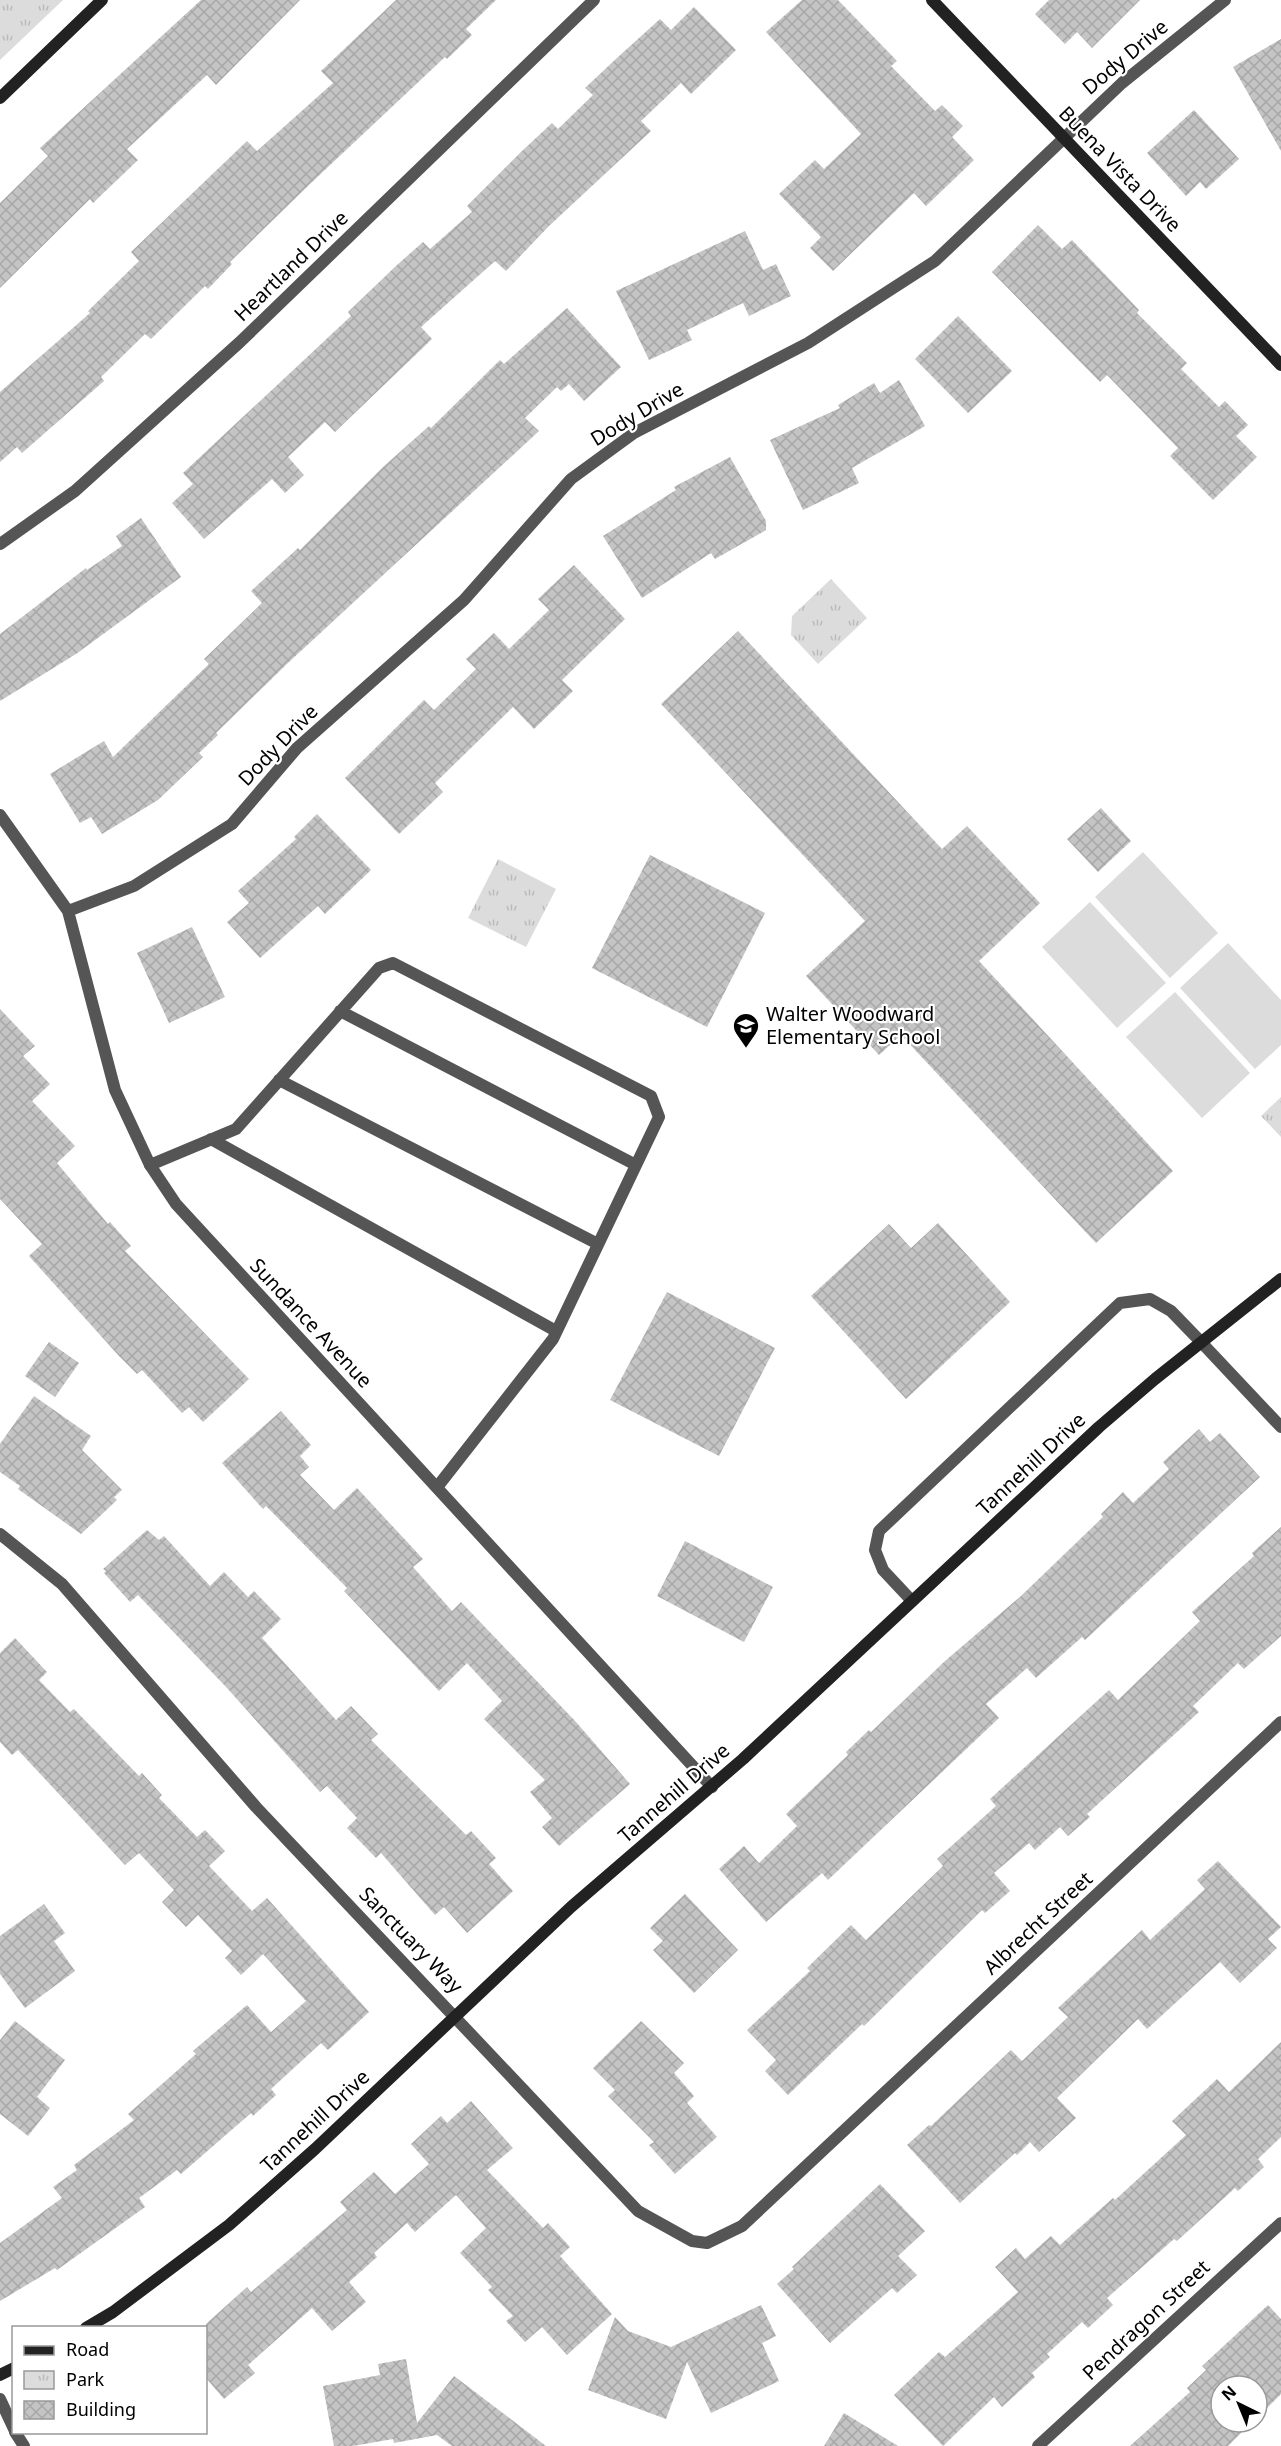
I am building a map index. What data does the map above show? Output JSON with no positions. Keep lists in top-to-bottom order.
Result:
{
  "streets": {
    "street": [
      "Dody Drive",
      "Buena Vista Drive",
      "Heartland Drive",
      "Sundance Avenue",
      "Tannehill Drive",
      "Albrecht Street",
      "Sanctuary Way",
      "Pendragon Street"
    ]
  },
  "crossings": [
    ["Dody Drive", "Buena Vista Drive"],
    ["Dody Drive", "Sundance Avenue"],
    ["Sundance Avenue", "Tannehill Drive"],
    ["Tannehill Drive", "Sanctuary Way"],
    ["Albrecht Street", "Sanctuary Way"]
  ],
  "places": {
    "school or university": ["Walter Woodward Elementary School"]
  },
  "legend": ["Road", "Park", "Building"],
  "north": "top left"
}
